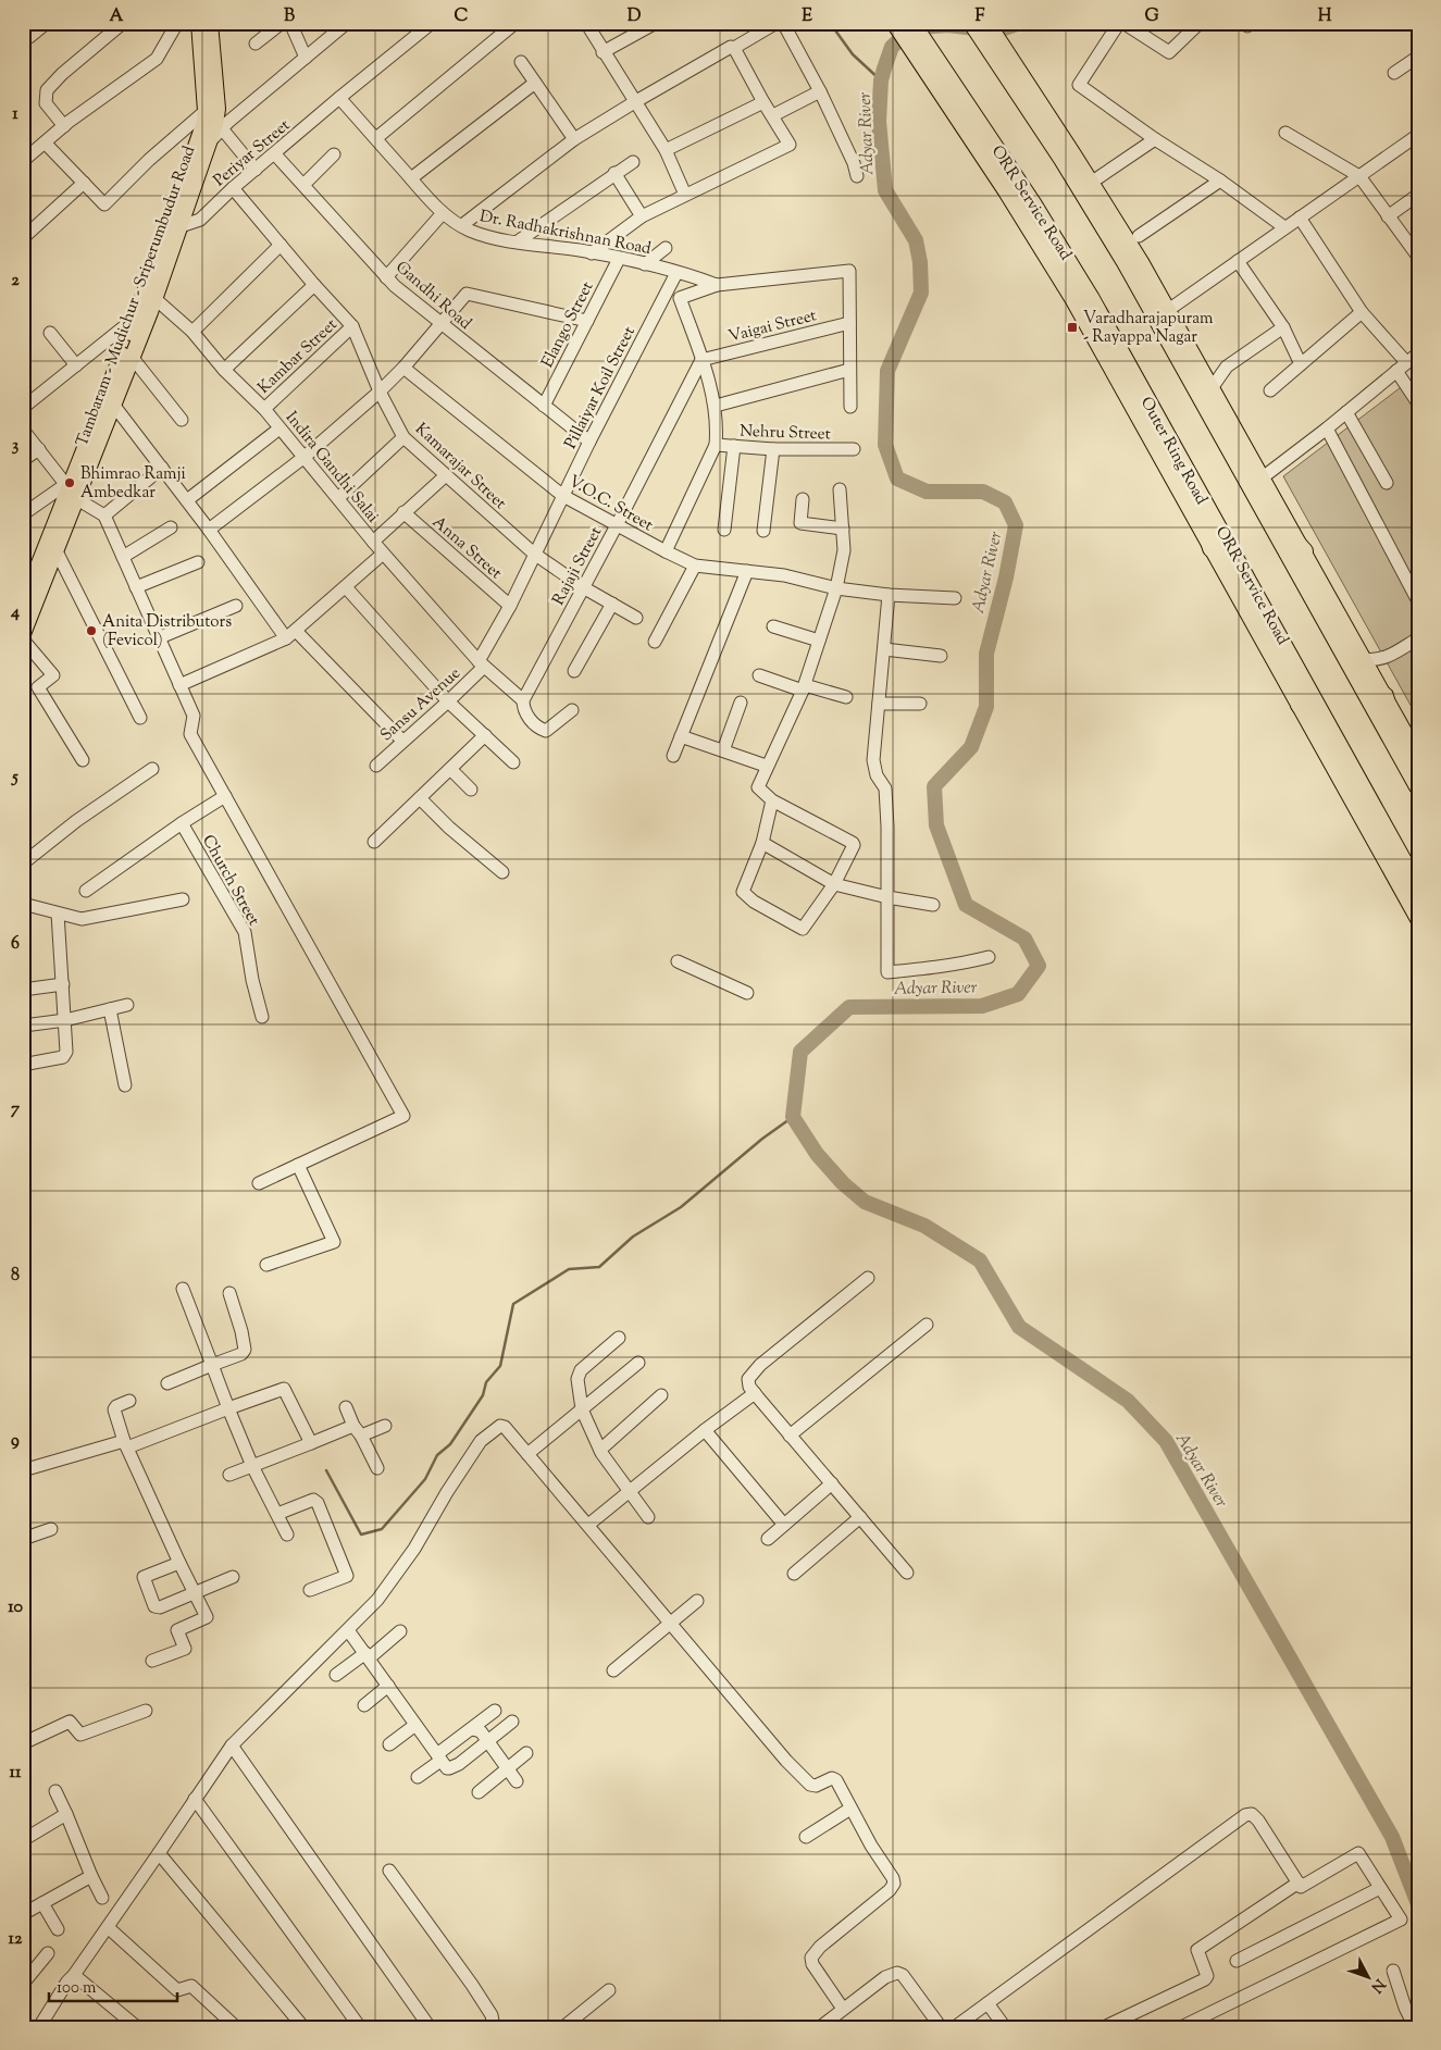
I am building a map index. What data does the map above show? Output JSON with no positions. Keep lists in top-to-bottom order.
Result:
{
  "streets": {
    "highway": ["Outer Ring Road"],
    "main road": ["ORR Service Road", "Tambaram - Mudichur - Sriperumbudur Road"],
    "street": [
      "Periyar Street",
      "Dr. Radhakrishnan Road",
      "Gandhi Road",
      "Elango Street",
      "Vaigai Street",
      "Kambar Street",
      "Pillaiyar Koil Street",
      "Nehru Street",
      "Kamarajar Street",
      "Indira Gandhi Salai",
      "V.O.C. Street",
      "Anna Street",
      "Rajaji Street",
      "Sansu Avenue",
      "Church Street"
    ]
  },
  "crossings": [
    ["Periyar Street", "Dr. Radhakrishnan Road"],
    ["Periyar Street", "Gandhi Road"],
    ["Periyar Street", "Tambaram - Mudichur - Sriperumbudur Road"],
    ["Periyar Street", "Kamarajar Street"],
    ["ORR Service Road", "Outer Ring Road"],
    ["Dr. Radhakrishnan Road", "Elango Street"],
    ["Dr. Radhakrishnan Road", "Pillaiyar Koil Street"],
    ["Gandhi Road", "Elango Street"],
    ["Gandhi Road", "Pillaiyar Koil Street"],
    ["Tambaram - Mudichur - Sriperumbudur Road", "Indira Gandhi Salai"],
    ["Vaigai Street", "Rajaji Street"],
    ["Kambar Street", "Kamarajar Street"],
    ["Kambar Street", "Indira Gandhi Salai"],
    ["Pillaiyar Koil Street", "Kamarajar Street"],
    ["Pillaiyar Koil Street", "Indira Gandhi Salai"],
    ["Pillaiyar Koil Street", "V.O.C. Street"],
    ["Pillaiyar Koil Street", "Anna Street"],
    ["Pillaiyar Koil Street", "Sansu Avenue"],
    ["Kamarajar Street", "Rajaji Street"],
    ["Indira Gandhi Salai", "Rajaji Street"],
    ["Indira Gandhi Salai", "Sansu Avenue"],
    ["V.O.C. Street", "Rajaji Street"]
  ],
  "water": ["Adyar River"],
  "places": {
    "transit": ["Varadharajapuram - Rayappa Nagar"],
    "other": ["Bhimrao Ramji Ambedkar", "Anita Distributors (Fevicol)"]
  },
  "scale_bar": "100 m",
  "north": "bottom right",
  "grid": {
    "columns": [
      "A",
      "B",
      "C",
      "D",
      "E",
      "F",
      "G",
      "H"
    ],
    "rows": [
      "1",
      "2",
      "3",
      "4",
      "5",
      "6",
      "7",
      "8",
      "9",
      "10",
      "11",
      "12"
    ]
  }
}
